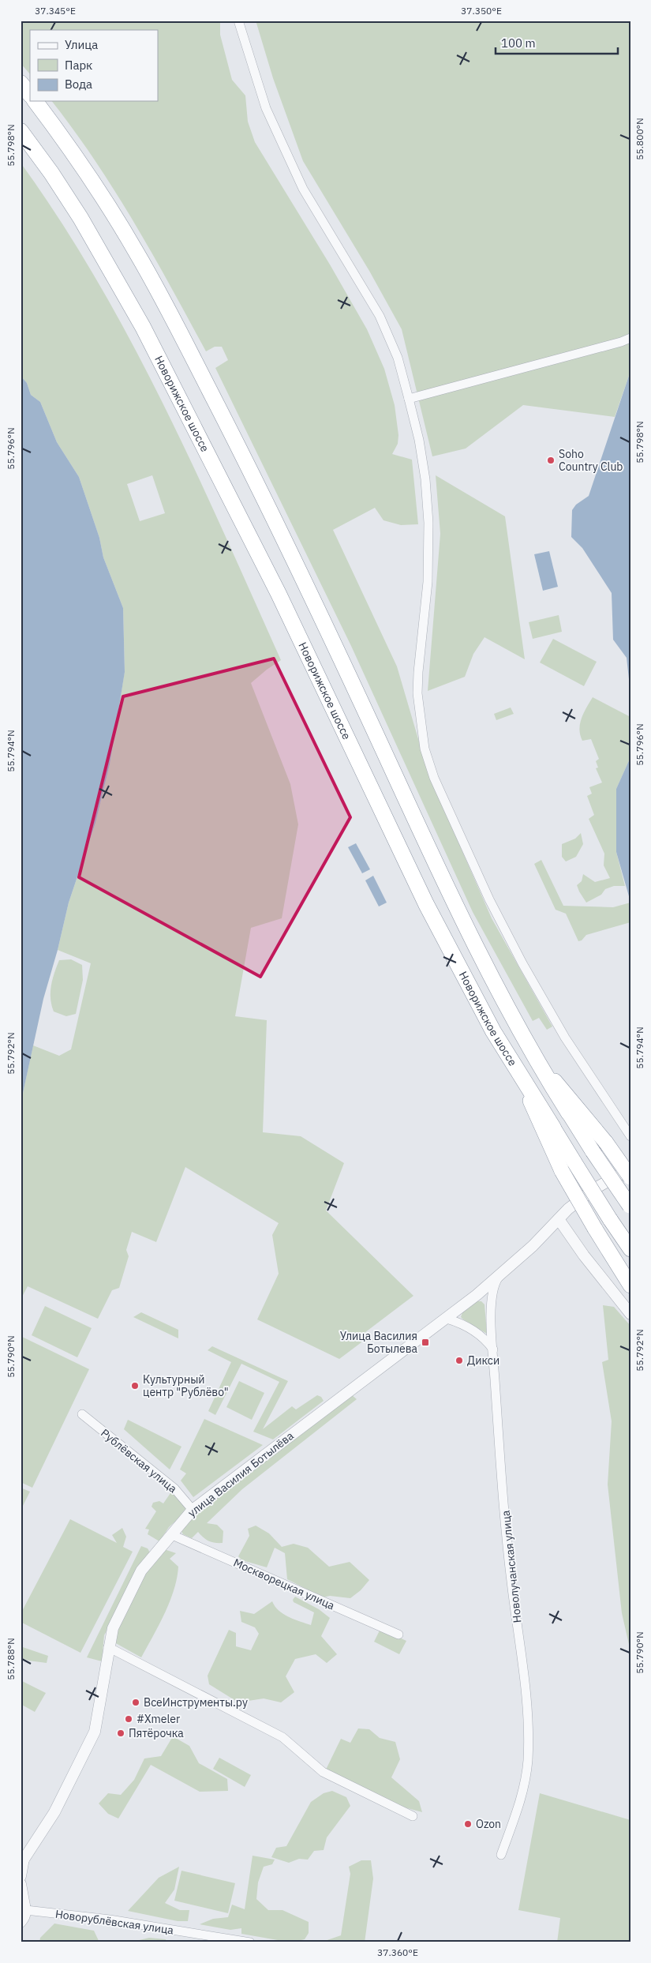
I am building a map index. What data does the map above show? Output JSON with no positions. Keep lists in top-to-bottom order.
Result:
{
  "streets": {
    "highway": ["Новорижское шоссе"],
    "street": [
      "Рублёвская улица",
      "улица Василия Ботылёва",
      "Новолучанская улица",
      "Москворецкая улица",
      "Новорублёвская улица"
    ]
  },
  "crossings": [
    ["Рублёвская улица", "улица Василия Ботылёва"],
    ["улица Василия Ботылёва", "Новолучанская улица"],
    ["улица Василия Ботылёва", "Москворецкая улица"]
  ],
  "places": {
    "other": [
      "Soho Country Club",
      "Дикси",
      "Культурный центр \"Рублёво\"",
      "ВсеИнструменты.ру",
      "#Xmeler",
      "Пятёрочка",
      "Ozon"
    ],
    "transit": ["Улица Василия Ботылева"]
  },
  "legend": ["Улица", "Парк", "Вода"],
  "scale_bar": "100 m",
  "coordinates": [
    "37.345°E",
    "37.350°E",
    "55.800°N",
    "55.798°N",
    "55.796°N",
    "55.794°N",
    "55.792°N",
    "55.790°N",
    "55.788°N",
    "37.360°E"
  ]
}
